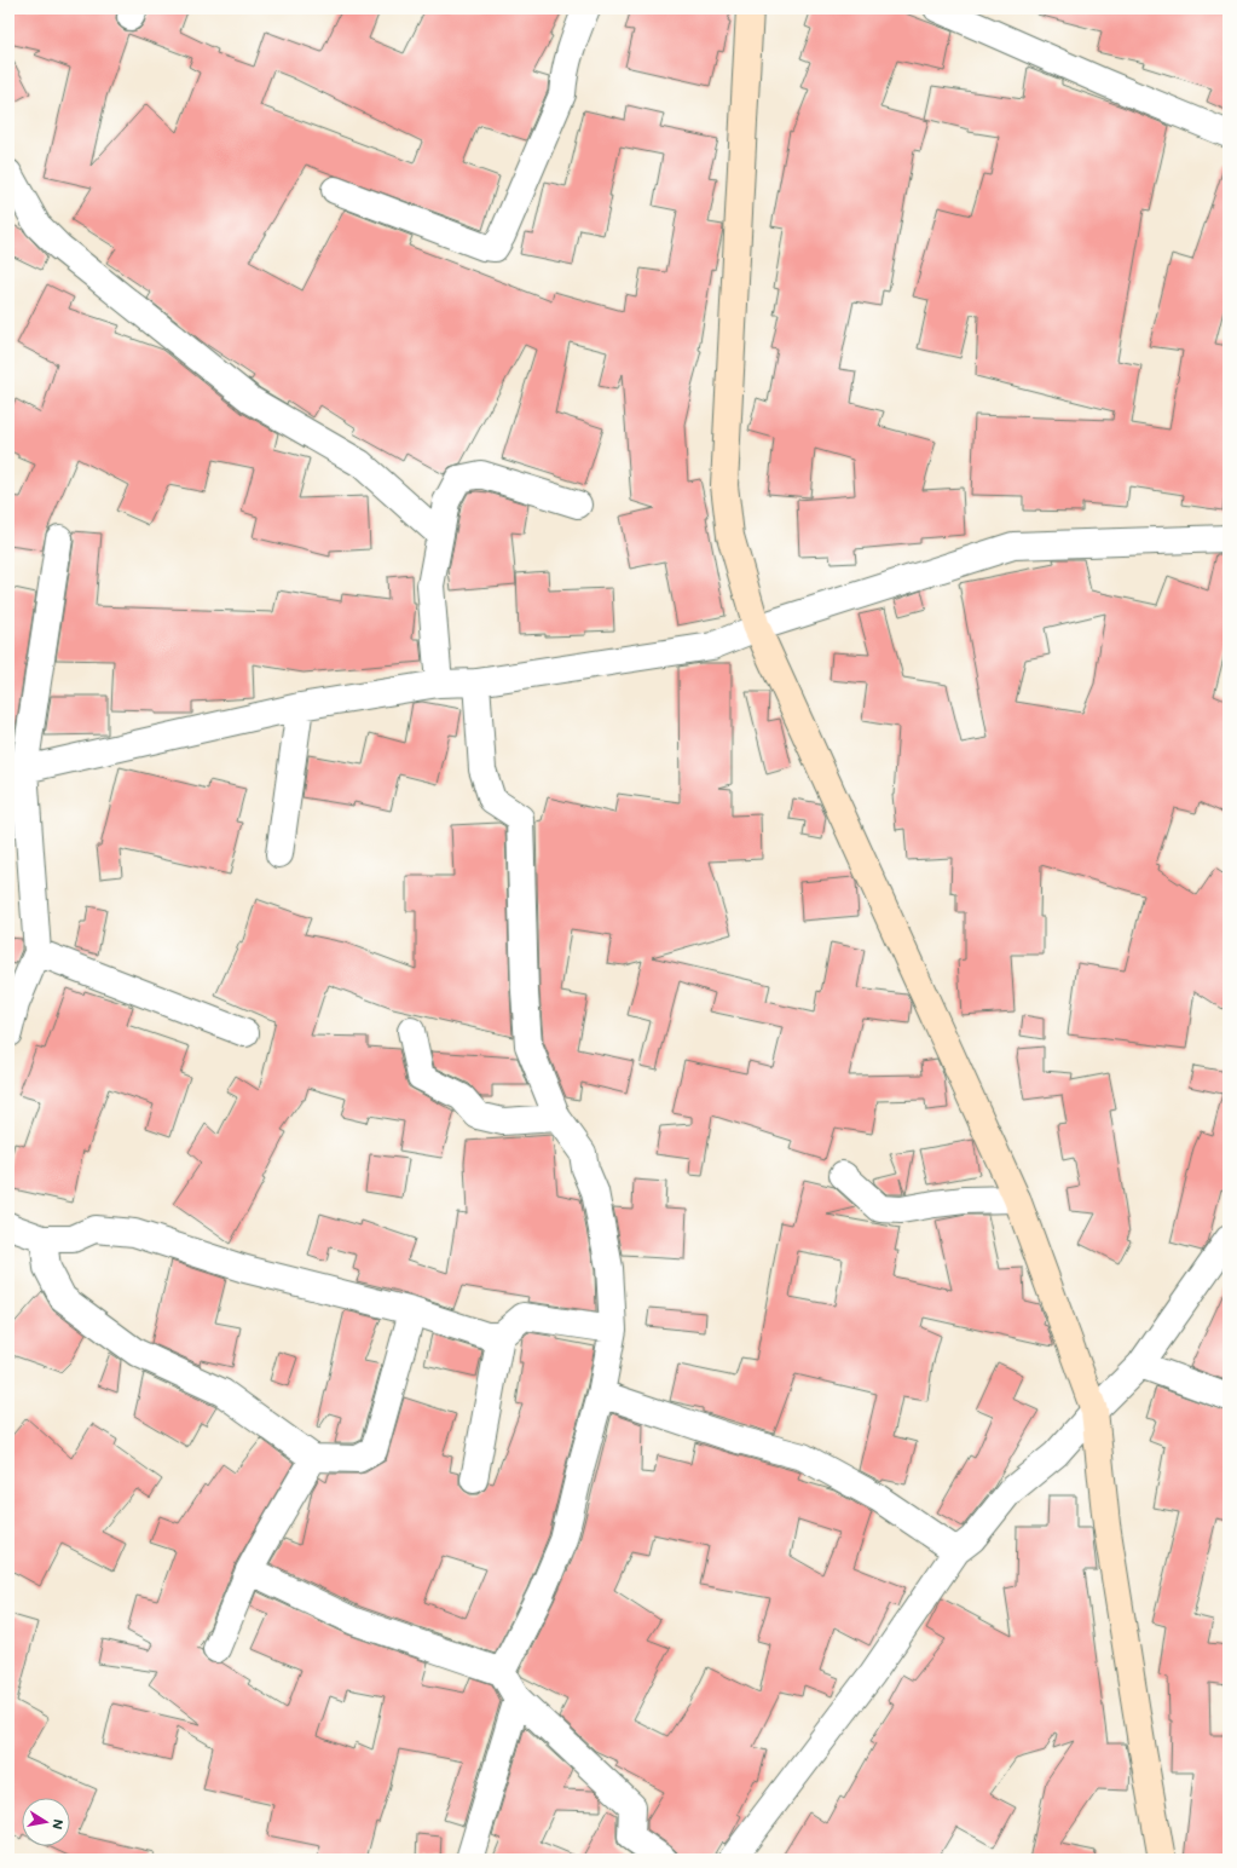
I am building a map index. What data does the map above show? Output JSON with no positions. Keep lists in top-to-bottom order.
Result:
{
  "north": "right"
}
